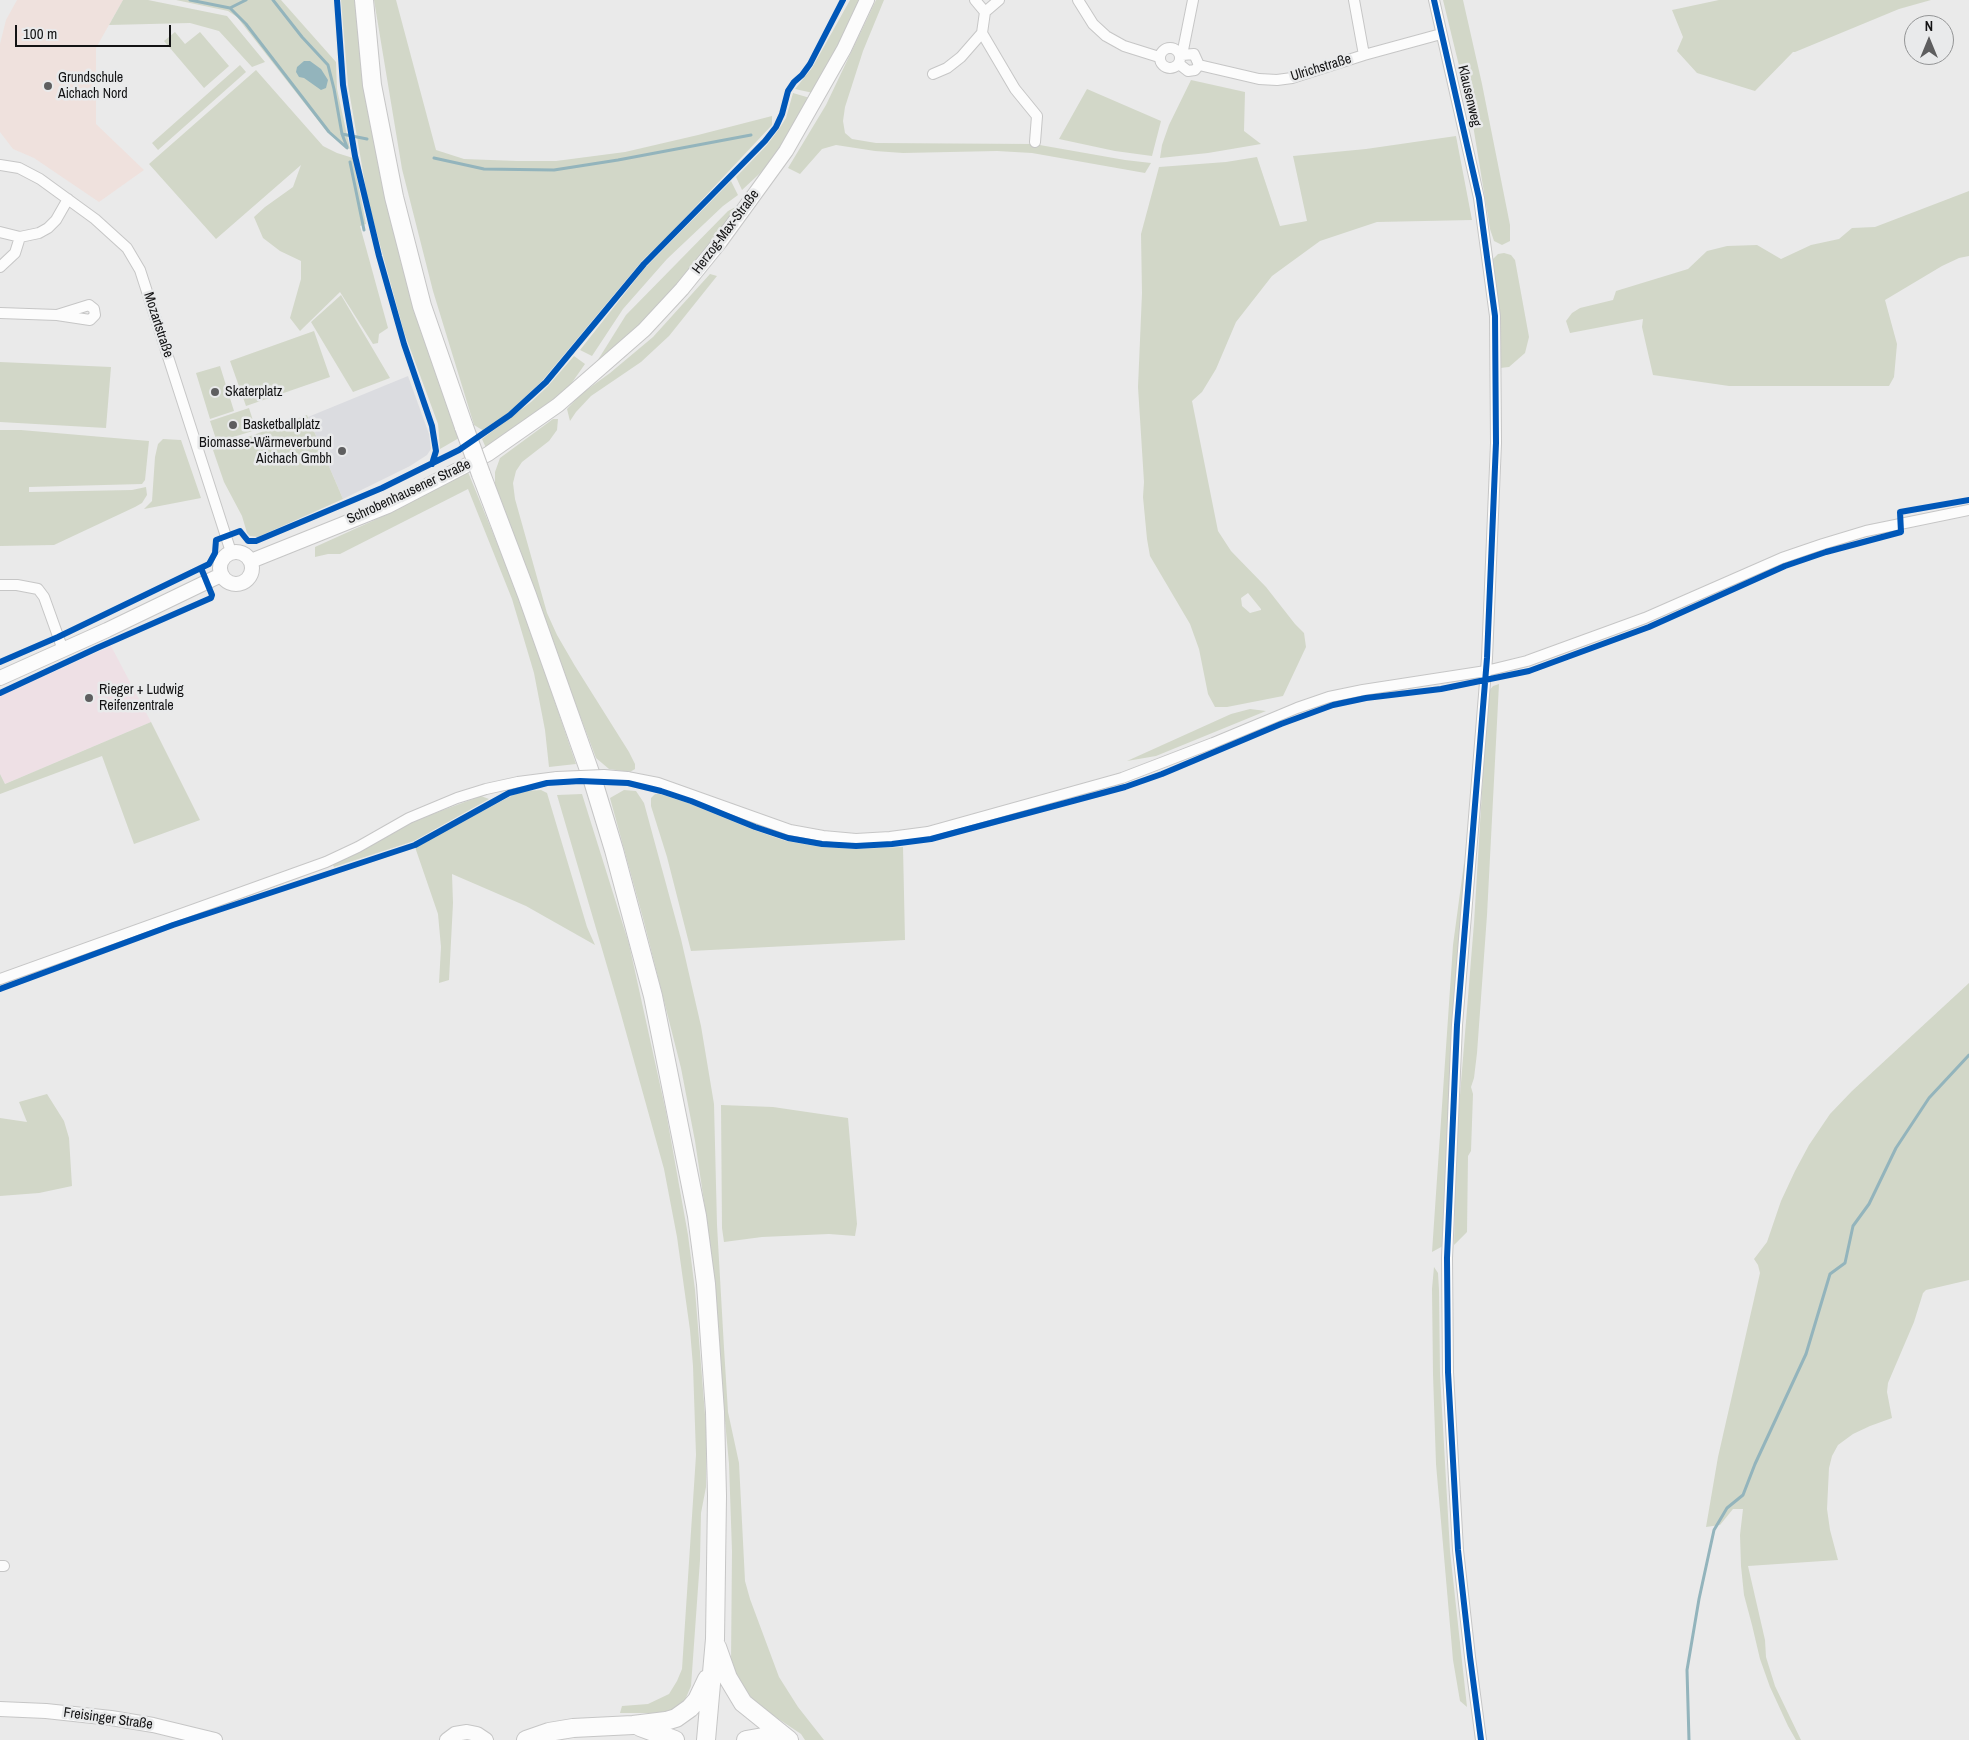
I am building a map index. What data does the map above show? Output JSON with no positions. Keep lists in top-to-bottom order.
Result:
{
  "streets": {
    "main road": ["Herzog-Max-Straße", "Schrobenhausener Straße", "Freisinger Straße"],
    "street": ["Ulrichstraße", "Klausenweg", "Mozartstraße"]
  },
  "crossings": [
    ["Ulrichstraße", "Klausenweg"],
    ["Herzog-Max-Straße", "Schrobenhausener Straße"],
    ["Mozartstraße", "Schrobenhausener Straße"]
  ],
  "places": [
    "Grundschule Aichach Nord",
    "Skaterplatz",
    "Basketballplatz",
    "Biomasse-Wärmeverbund Aichach Gmbh",
    "Rieger + Ludwig Reifenzentrale"
  ],
  "scale_bar": "100 m",
  "north": "top"
}
